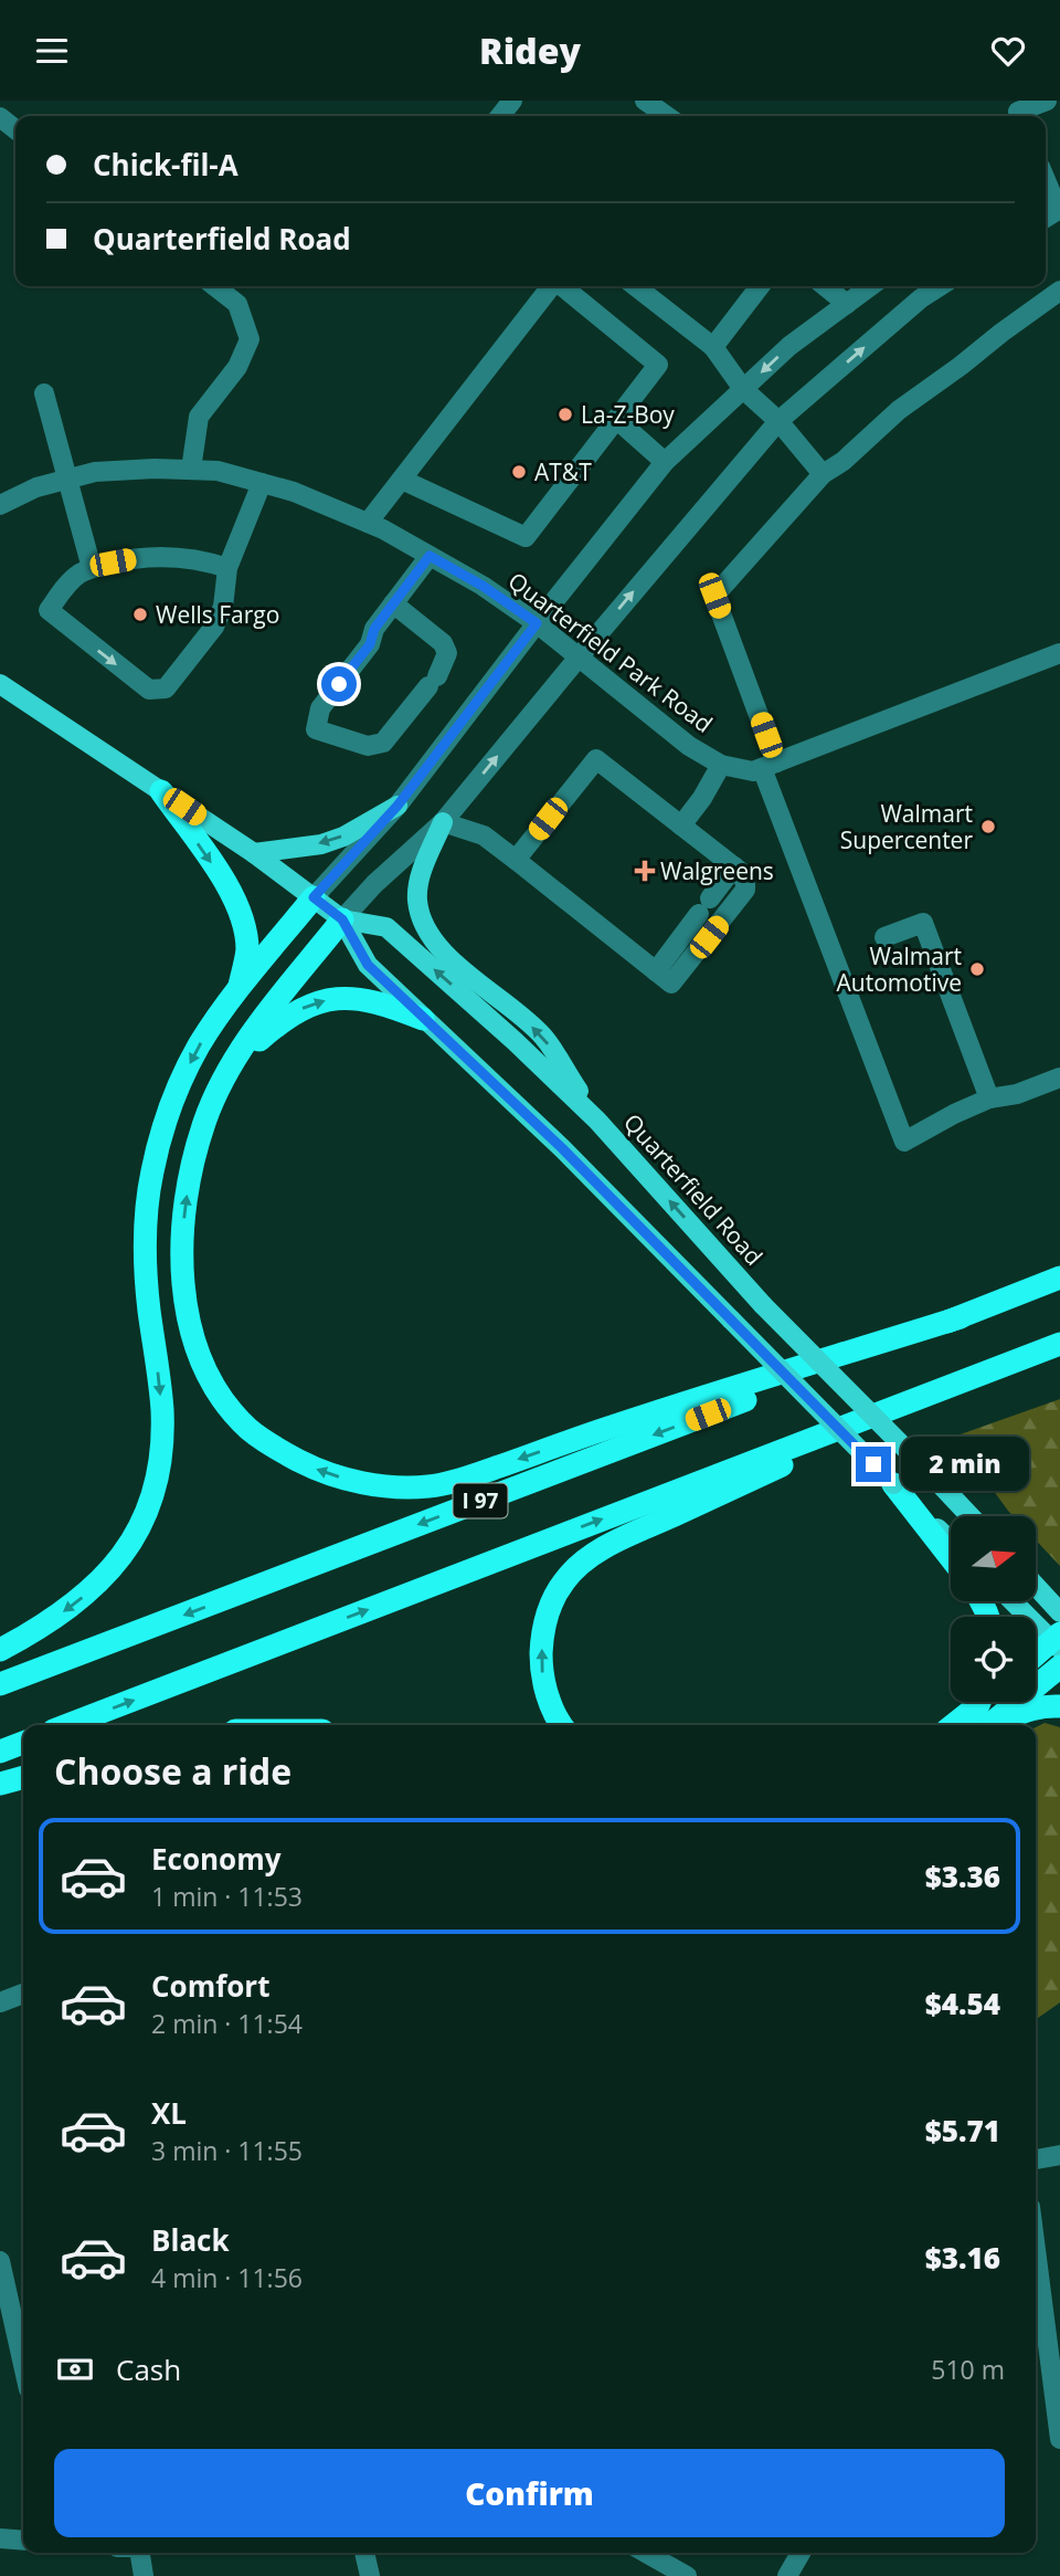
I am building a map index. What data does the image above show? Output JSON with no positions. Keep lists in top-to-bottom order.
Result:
{
  "streets": {
    "highway": ["I 97"],
    "main road": ["Quarterfield Road"],
    "street": ["Quarterfield Park Road"]
  },
  "places": {
    "other": [
      "La-Z-Boy",
      "AT&T",
      "Wells Fargo",
      "Walmart Supercenter",
      "Walmart Automotive"
    ],
    "health": ["Walgreens"]
  },
  "north": "right",
  "page": {
    "header": "Ridey",
    "banner": ["Chick-fil-A", "Quarterfield Road"],
    "bubble": "2 min",
    "heading": "Choose a ride",
    "list": [
      {
        "name": "Economy",
        "note": "1 min · 11:53",
        "value": "$3.36"
      },
      {
        "name": "Comfort",
        "note": "2 min · 11:54",
        "value": "$4.54"
      },
      {
        "name": "XL",
        "note": "3 min · 11:55",
        "value": "$5.71"
      },
      {
        "name": "Black",
        "note": "4 min · 11:56",
        "value": "$3.16"
      }
    ],
    "pay": ["Cash", "510 m"],
    "buttons": "Confirm"
  }
}
